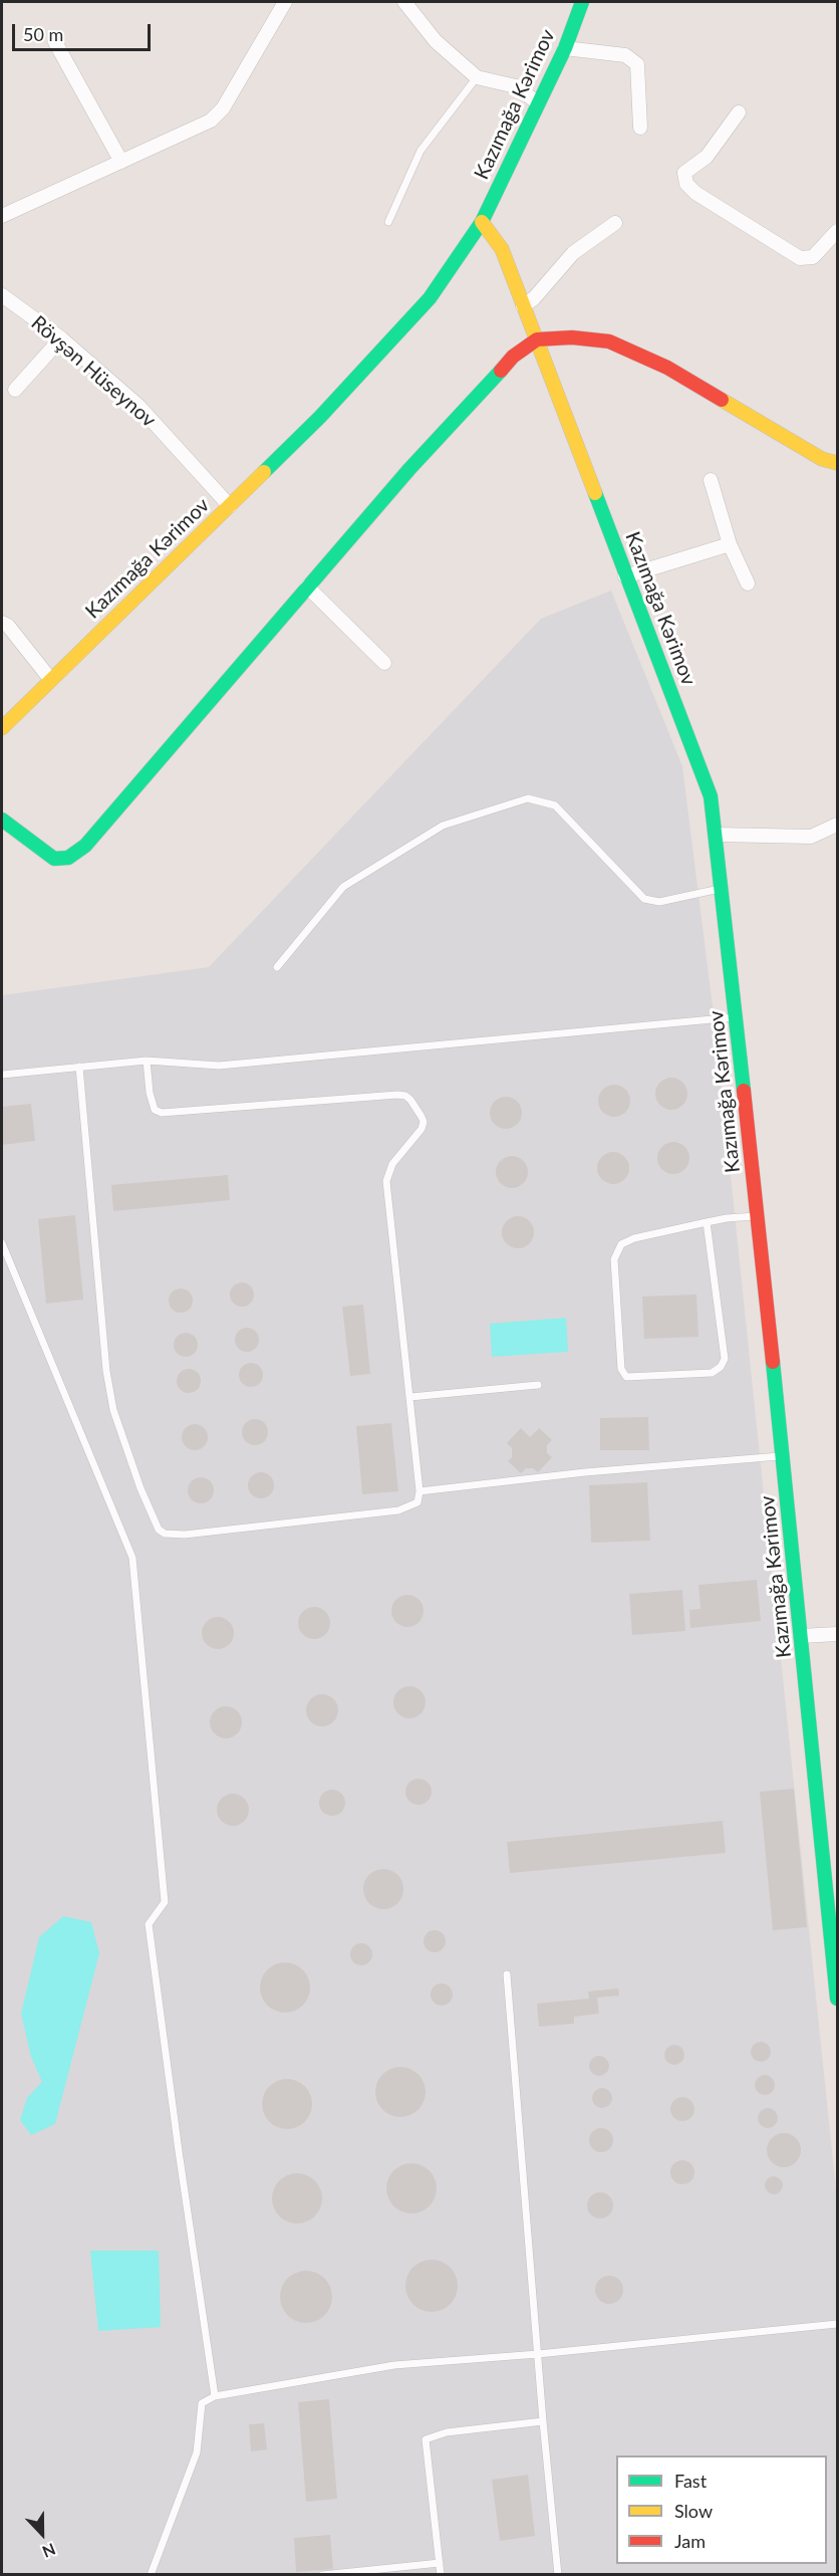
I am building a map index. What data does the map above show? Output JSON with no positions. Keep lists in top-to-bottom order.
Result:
{
  "streets": {
    "street": ["Kazımağa Kərimov", "Rövşən Hüseynov"]
  },
  "crossings": [
    ["Kazımağa Kərimov", "Rövşən Hüseynov"]
  ],
  "legend": ["Fast", "Slow", "Jam"],
  "scale_bar": "50 m",
  "north": "bottom"
}
